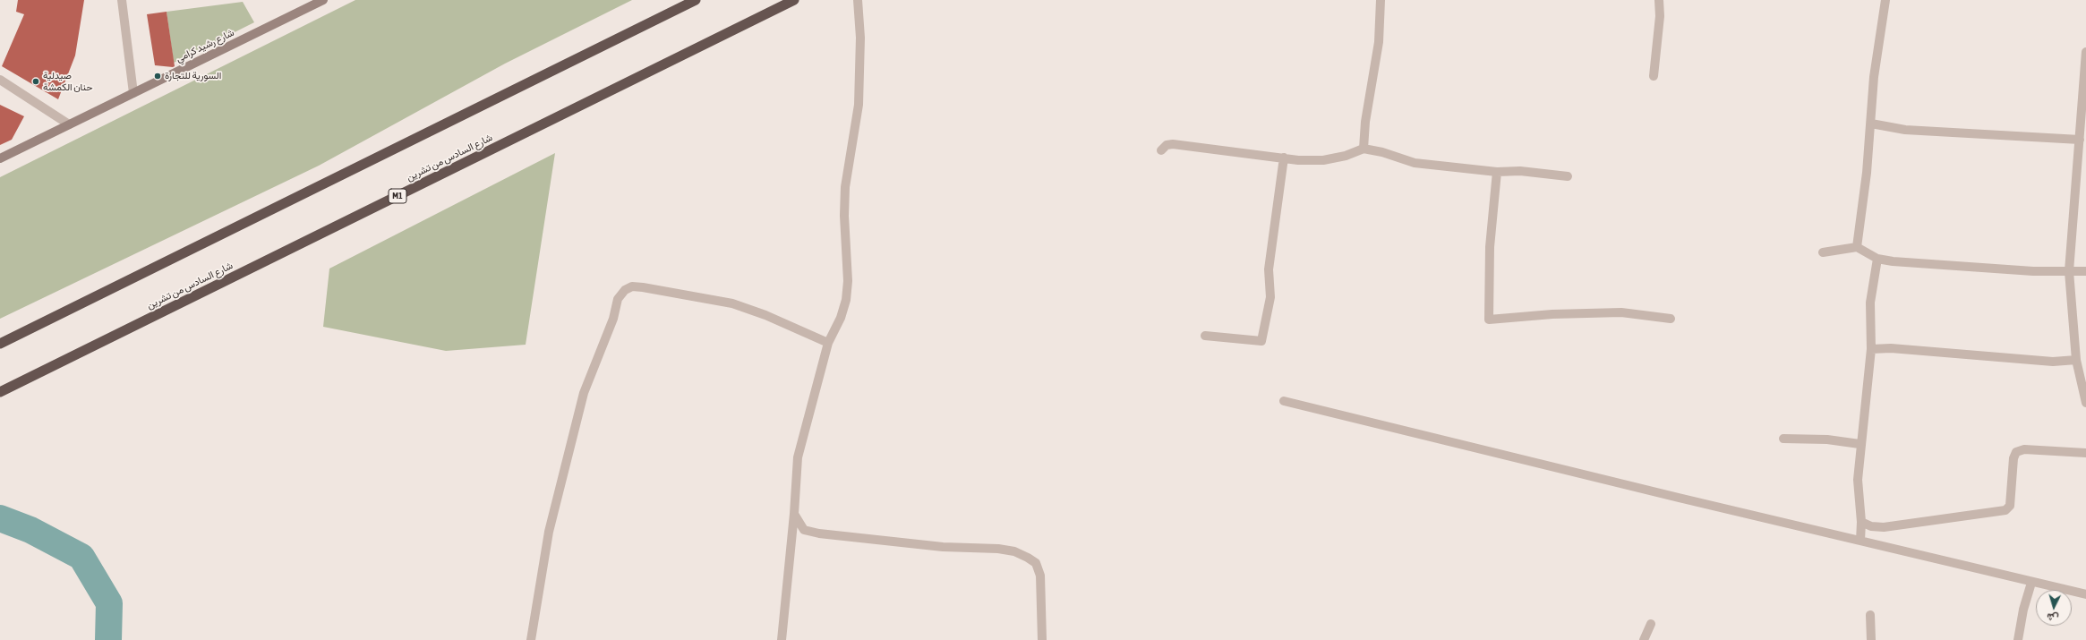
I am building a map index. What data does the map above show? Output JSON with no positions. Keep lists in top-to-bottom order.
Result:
{
  "streets": {
    "highway": ["شارع السادس من تشرين", "M1"],
    "main road": ["شارع رشيد كرامي"]
  },
  "places": ["السورية للتجارة", "صيدلية حنان الكمشة"],
  "north": "bottom"
}
